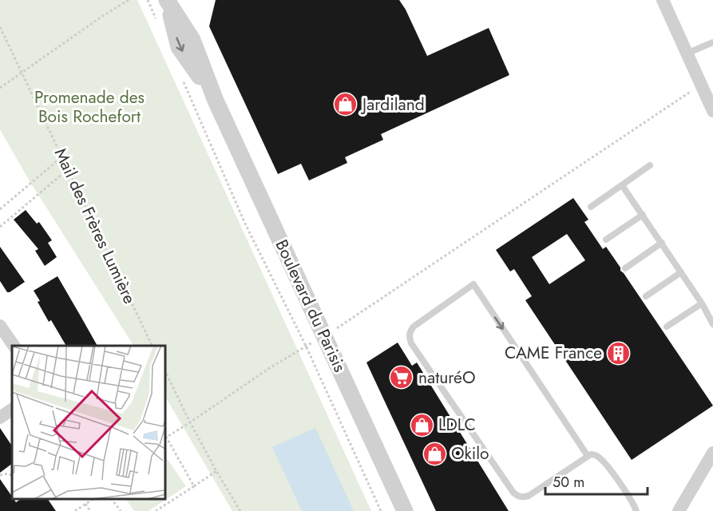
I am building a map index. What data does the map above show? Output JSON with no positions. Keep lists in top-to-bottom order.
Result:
{
  "streets": {
    "street": ["Boulevard du Parisis"],
    "path": ["Mail des Frères Lumière"]
  },
  "parks": ["Promenade des Bois Rochefort"],
  "places": {
    "shop": ["Jardiland", "LDLC", "Okilo"],
    "building": ["CAME France"],
    "supermarket": ["naturéO"]
  },
  "scale_bar": "50 m"
}
